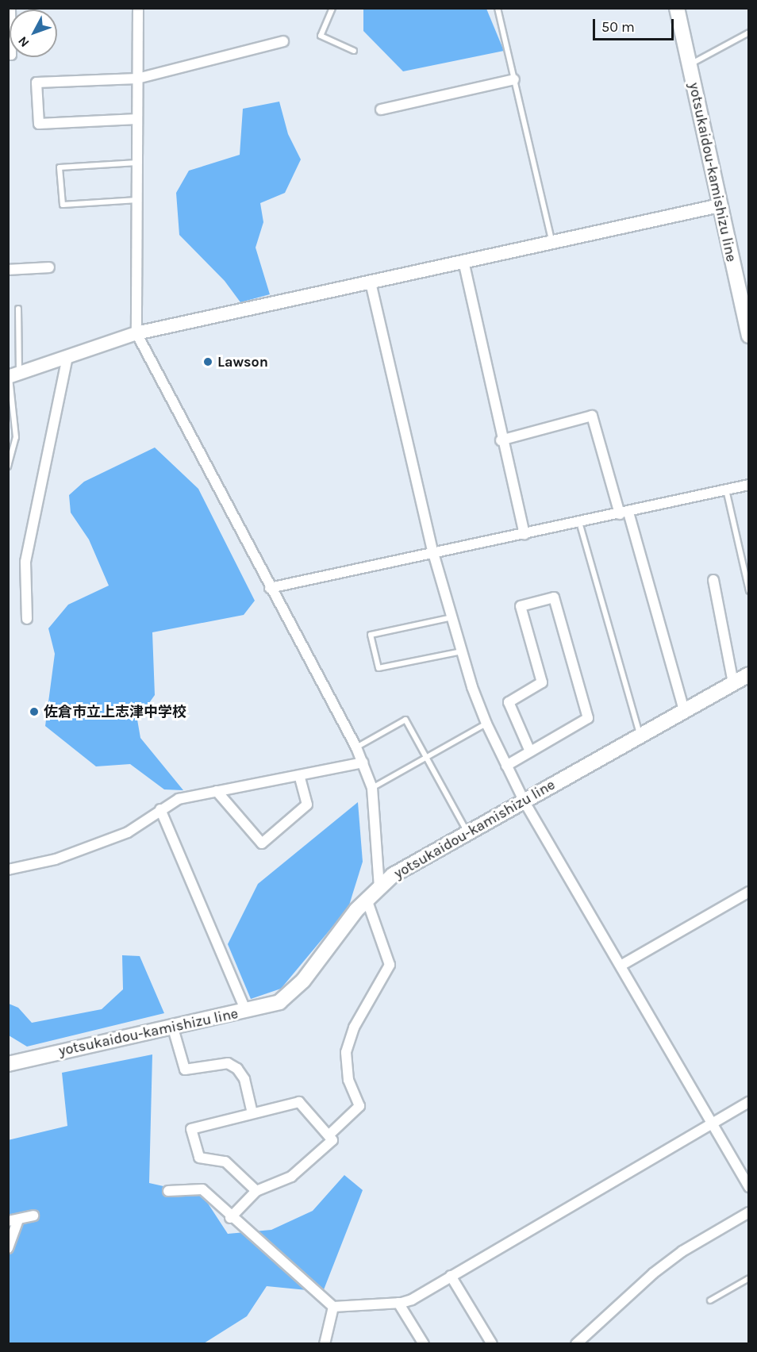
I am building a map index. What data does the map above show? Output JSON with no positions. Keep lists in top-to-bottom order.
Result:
{
  "streets": {
    "main road": ["yotsukaidou-kamishizu line"]
  },
  "places": ["Lawson", "佐倉市立上志津中学校"],
  "scale_bar": "50 m",
  "north": "bottom left"
}
